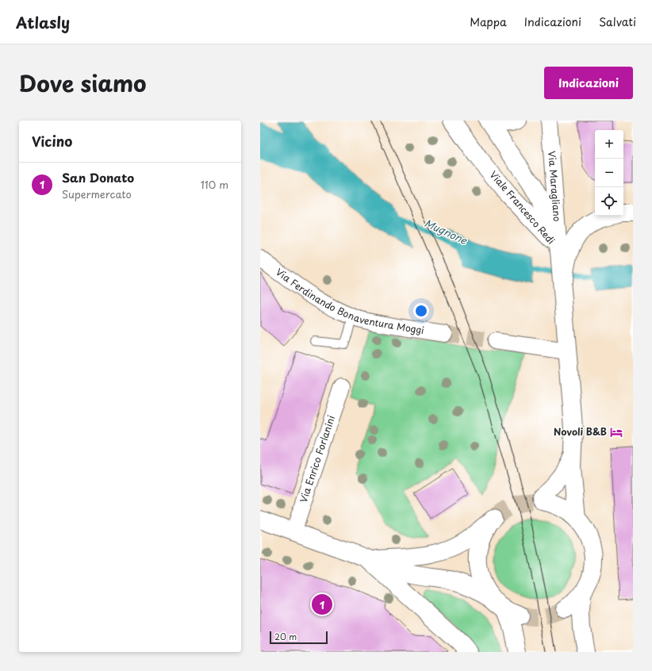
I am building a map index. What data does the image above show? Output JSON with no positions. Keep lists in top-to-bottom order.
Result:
{
  "streets": {
    "main road": ["Viale Francesco Redi"],
    "street": ["Via Maragliano", "Via Ferdinando Bonaventura Moggi", "Via Enrico Forlanini"]
  },
  "crossings": [
    ["Via Maragliano", "Viale Francesco Redi"]
  ],
  "water": ["Mugnone"],
  "places": {
    "hotel": ["Novoli B&B"]
  },
  "scale_bar": "20 m",
  "page": {
    "header": "Atlasly",
    "nav": ["Mappa", "Indicazioni", "Salvati"],
    "title": "Dove siamo",
    "buttons": "Indicazioni",
    "heading": "Vicino",
    "map_buttons": ["+", "−"],
    "list": [
      {
        "mark": "1",
        "name": "San Donato",
        "note": "Supermercato",
        "value": "110 m"
      }
    ],
    "pins": "1",
    "scale": "20 m"
  }
}
